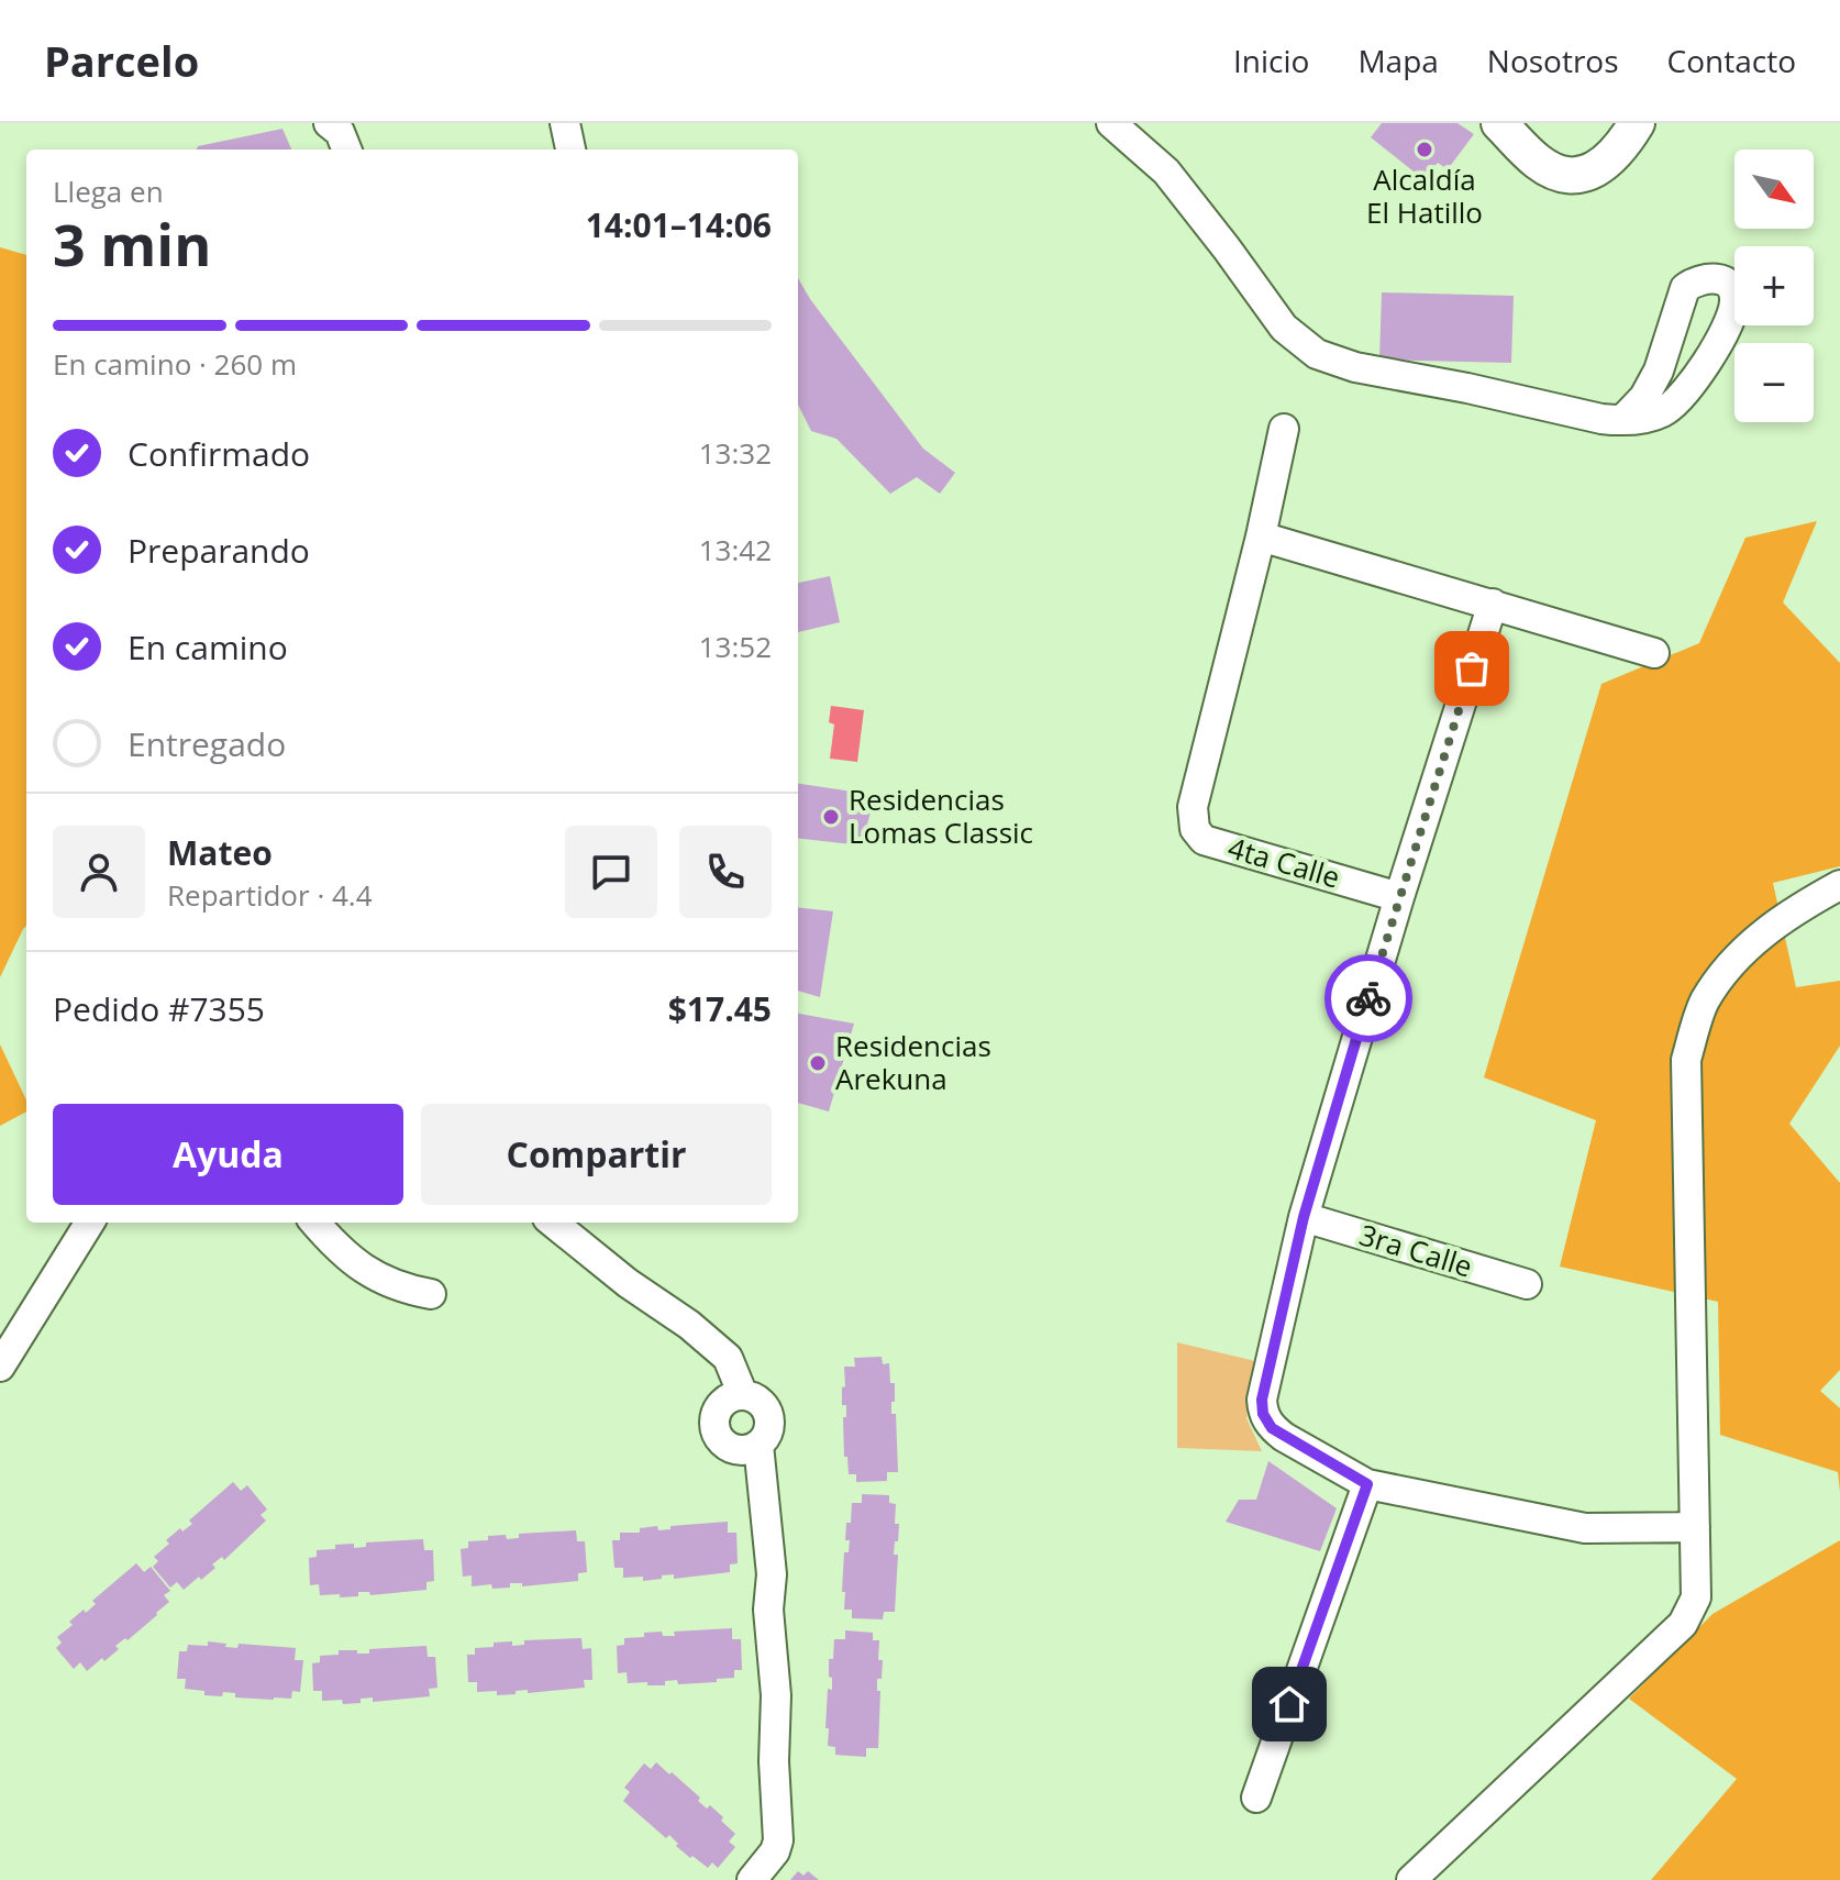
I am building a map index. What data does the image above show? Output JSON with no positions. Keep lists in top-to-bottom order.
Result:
{
  "streets": {
    "street": ["4ta Calle", "3ra Calle"]
  },
  "places": ["Alcaldía El Hatillo", "Residencias Lomas Classic", "Residencias Arekuna"],
  "north": "bottom right",
  "page": {
    "header": "Parcelo",
    "nav": [
      "Inicio",
      "Mapa",
      "Nosotros",
      "Contacto"
    ],
    "map_buttons": ["+", "−"],
    "heading": ["3 min", "Llega en", "14:01–14:06"],
    "panel": [
      "Mateo",
      "Repartidor · 4.4",
      "Pedido #7355",
      "$17.45"
    ],
    "bar": "En camino · 260 m",
    "list": [
      ["Confirmado", "13:32"],
      ["Preparando", "13:42"],
      ["En camino", "13:52"],
      "Entregado"
    ],
    "buttons": ["Ayuda", "Compartir"]
  }
}
